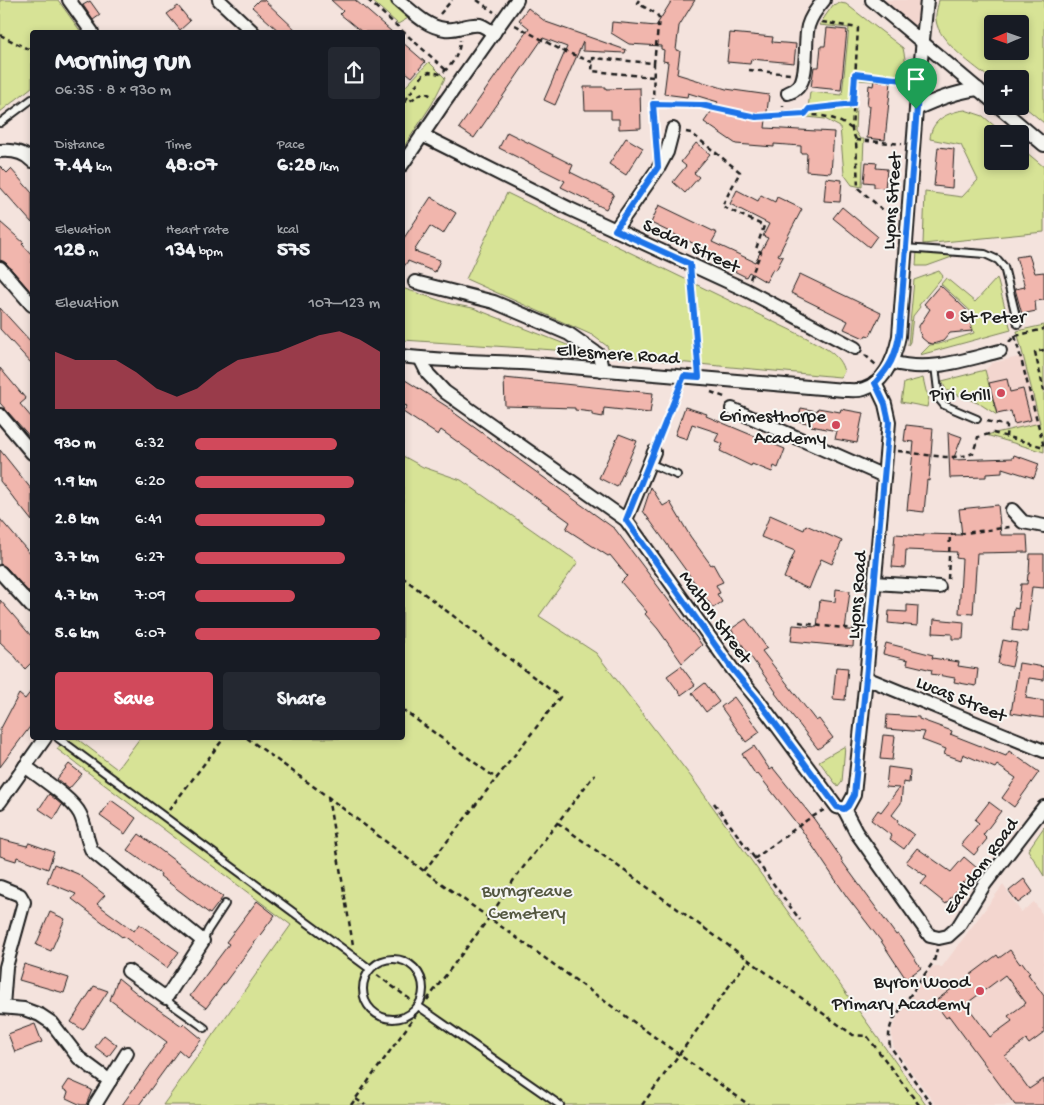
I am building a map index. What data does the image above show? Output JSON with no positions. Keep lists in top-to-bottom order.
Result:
{
  "streets": {
    "street": [
      "Lyons Street",
      "Sedan Street",
      "Ellesmere Road",
      "Lyons Road",
      "Malton Street",
      "Lucas Street",
      "Earldom Road"
    ]
  },
  "crossings": [
    ["Ellesmere Road", "Lyons Road"],
    ["Ellesmere Road", "Malton Street"],
    ["Lyons Road", "Malton Street"],
    ["Lyons Road", "Lucas Street"],
    ["Malton Street", "Earldom Road"]
  ],
  "parks": ["Burngreave Cemetery"],
  "places": [
    "St Peter",
    "Piri Grill",
    "Grimesthorpe Academy",
    "Byron Wood Primary Academy"
  ],
  "north": "left",
  "page": {
    "map_buttons": ["+", "−"],
    "heading": ["Morning run", "06:35 · 8 × 930 m"],
    "stats": [
      ["Distance", "7.44 km"],
      ["Time", "48:07"],
      ["Pace", "6:28 /km"],
      ["Elevation", "128 m"],
      ["Heart rate", "134 bpm"],
      ["kcal", "575"]
    ],
    "chart": ["Elevation", "107–123 m"],
    "list": [
      {
        "name": "930 m",
        "note": "6:32"
      },
      {
        "name": "1.9 km",
        "note": "6:20"
      },
      {
        "name": "2.8 km",
        "note": "6:41"
      },
      {
        "name": "3.7 km",
        "note": "6:27"
      },
      {
        "name": "4.7 km",
        "note": "7:09"
      },
      {
        "name": "5.6 km",
        "note": "6:07"
      }
    ],
    "buttons": ["Save", "Share"]
  }
}
